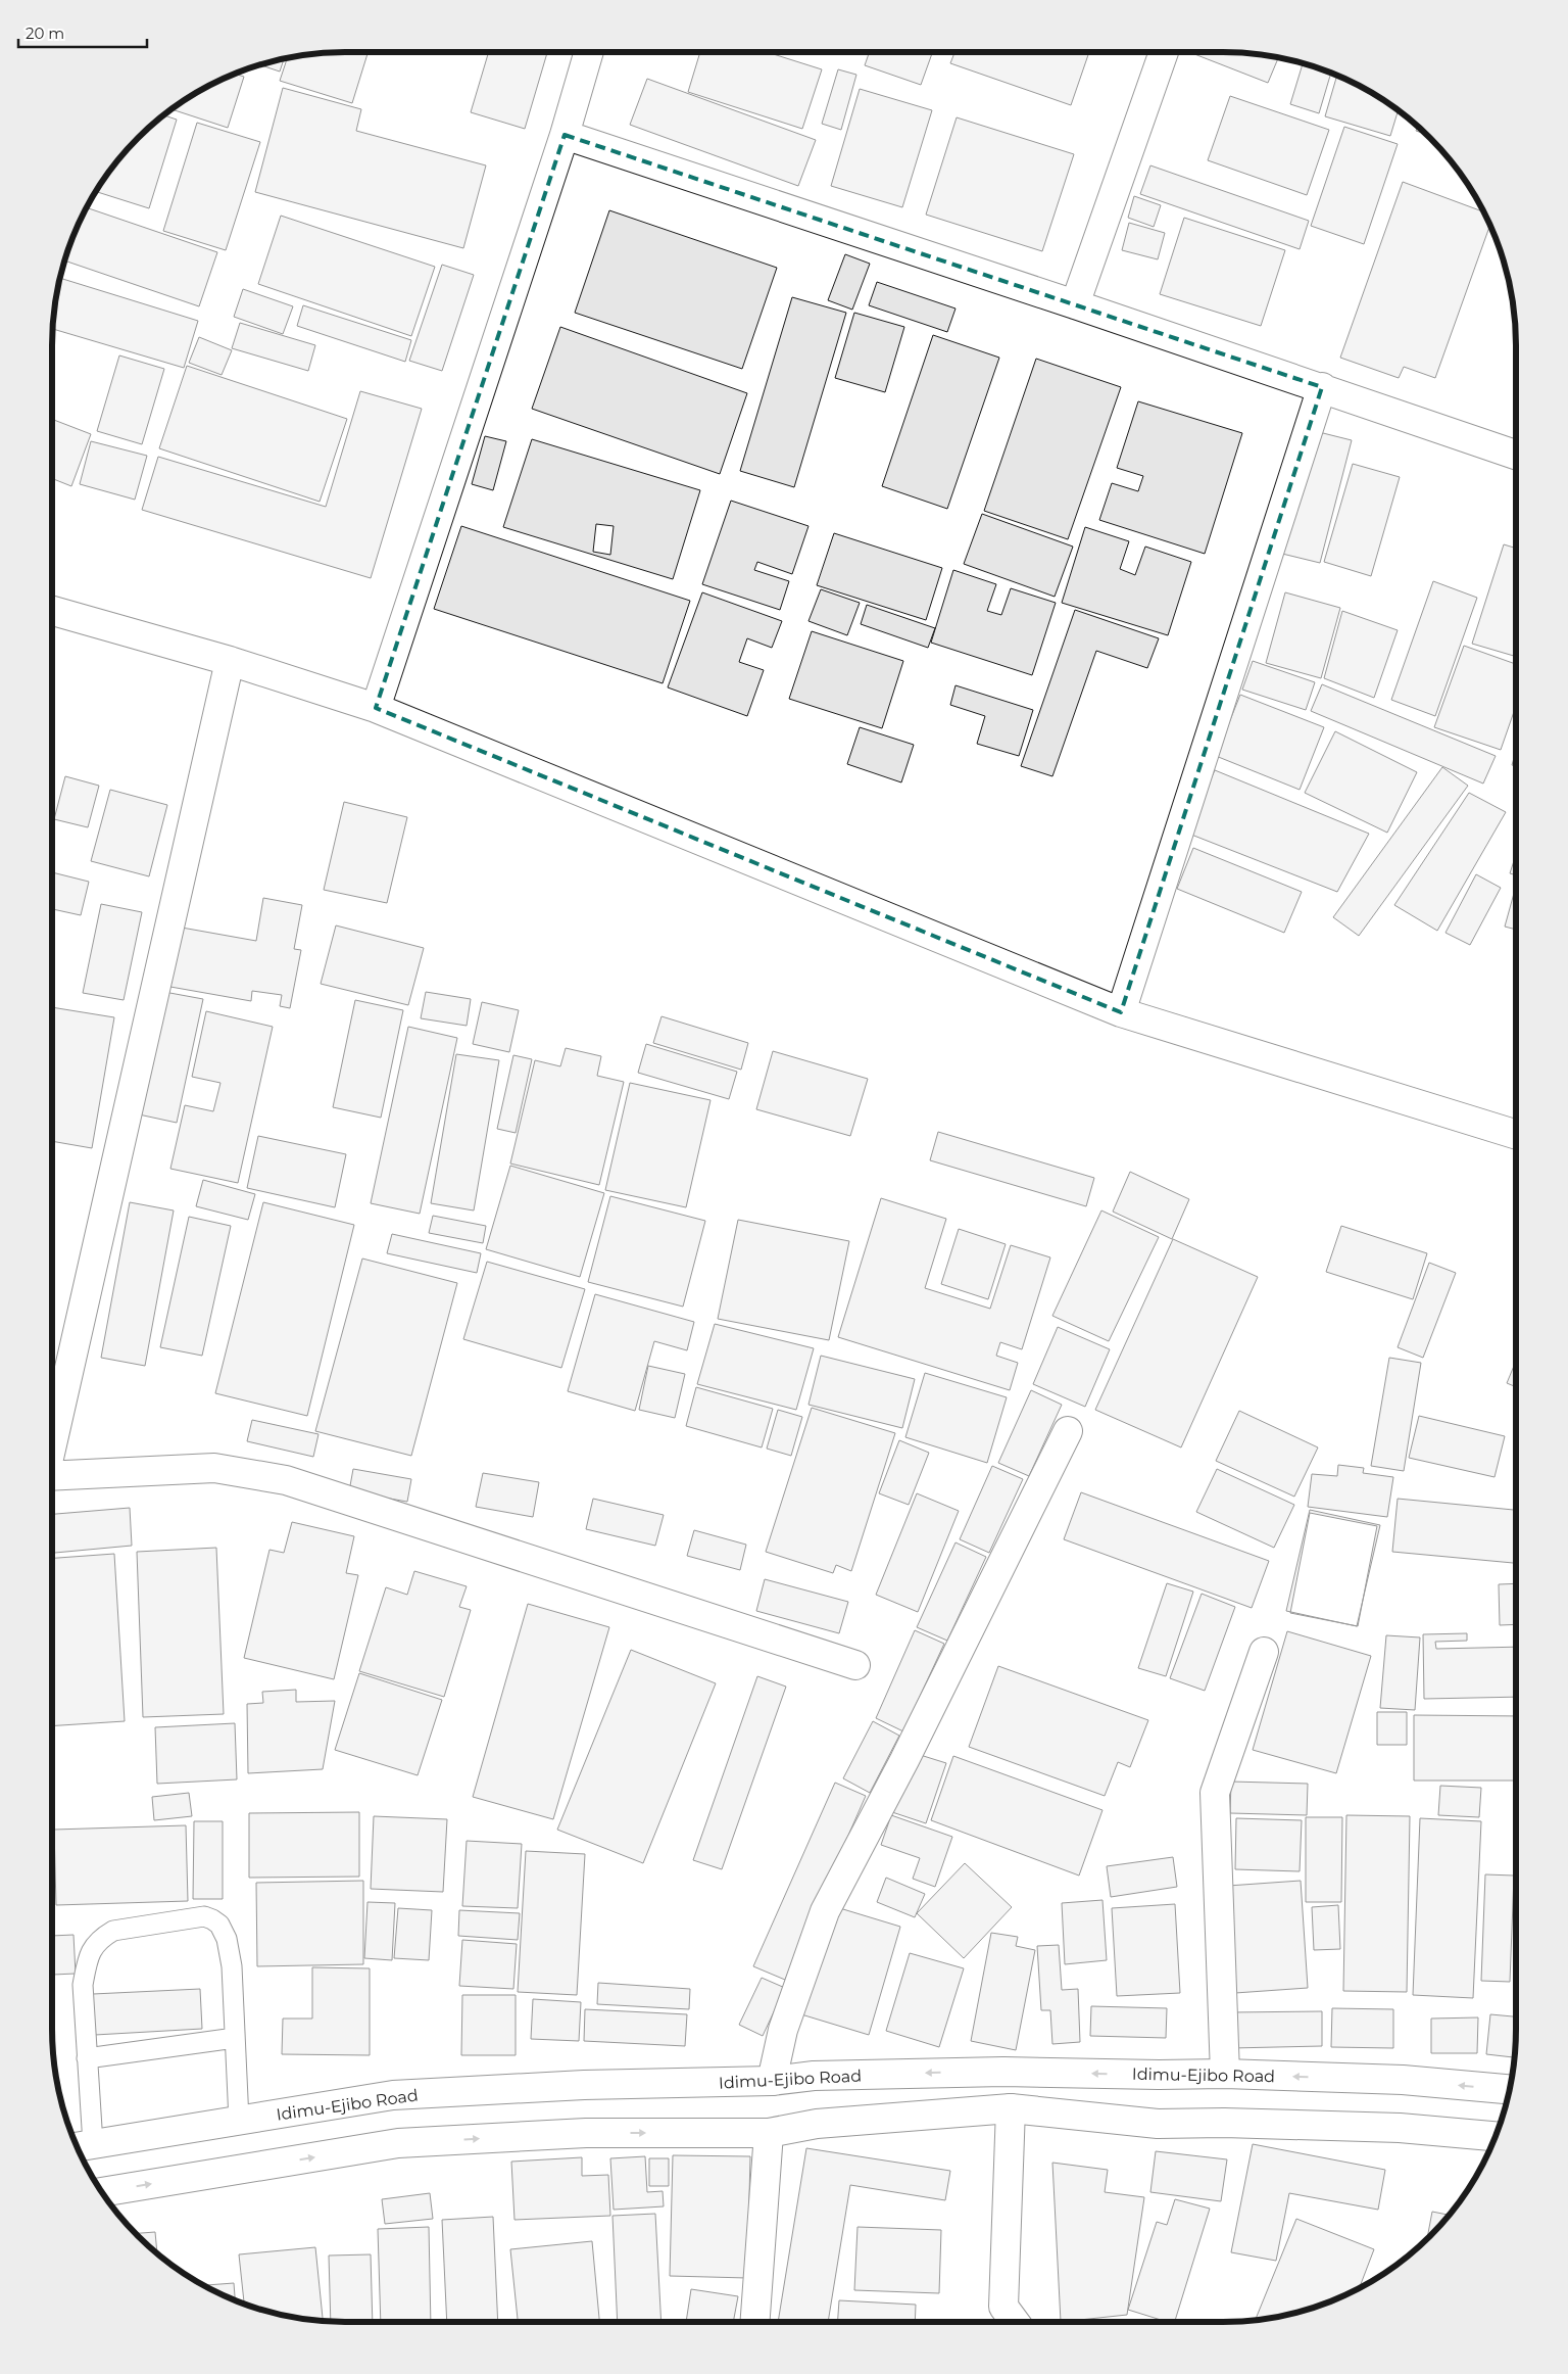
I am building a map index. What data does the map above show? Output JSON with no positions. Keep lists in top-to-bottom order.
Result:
{
  "streets": {
    "street": ["Idimu-Ejibo Road"]
  },
  "scale_bar": "20 m"
}
